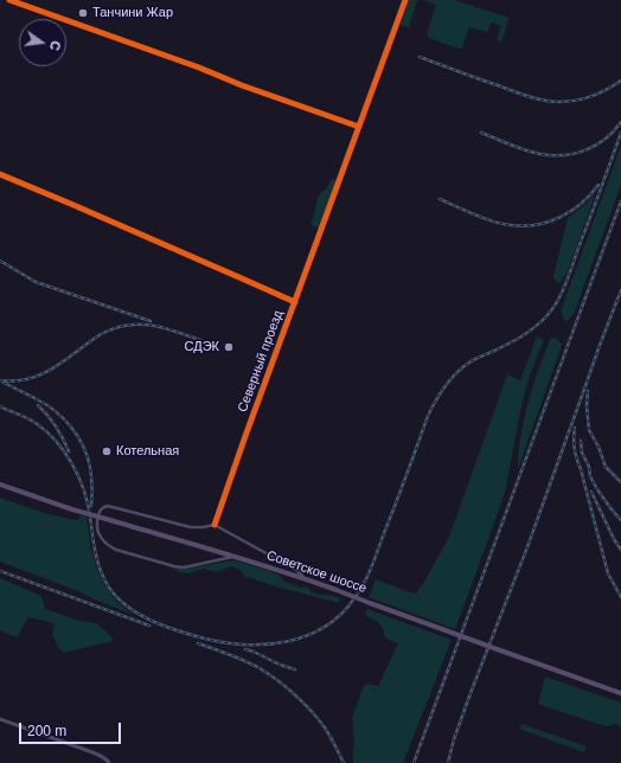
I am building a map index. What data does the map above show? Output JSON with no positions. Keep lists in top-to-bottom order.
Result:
{
  "streets": {
    "main road": ["Советское шоссе"],
    "street": ["Северный проезд"]
  },
  "places": ["Танчини Жар", "СДЭК", "Котельная"],
  "scale_bar": "200 m",
  "north": "right"
}
